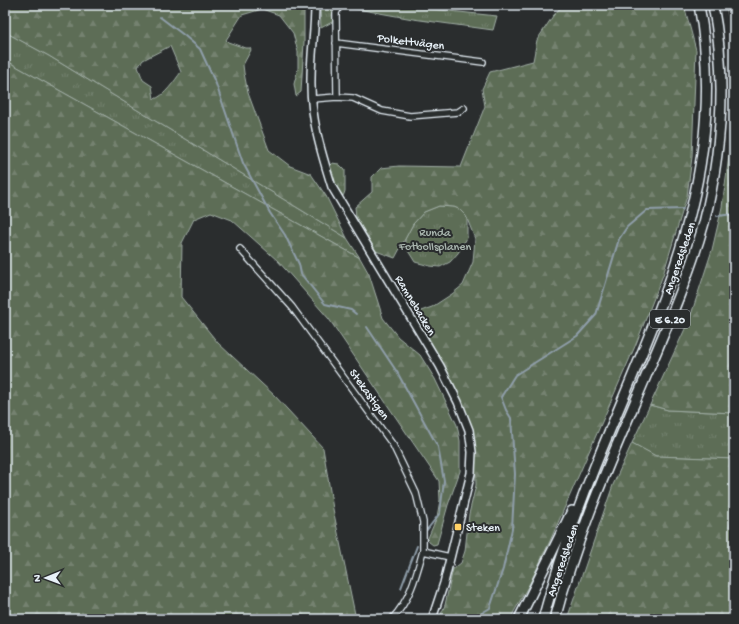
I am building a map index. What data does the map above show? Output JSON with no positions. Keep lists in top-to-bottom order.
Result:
{
  "streets": {
    "highway": ["Angeredsleden", "E 6.20"],
    "street": ["Polkettvägen", "Ramnebacken", "Stekastigen"]
  },
  "parks": ["Runda Fotbollsplanen"],
  "places": {
    "transit": ["Steken"]
  },
  "north": "left"
}
